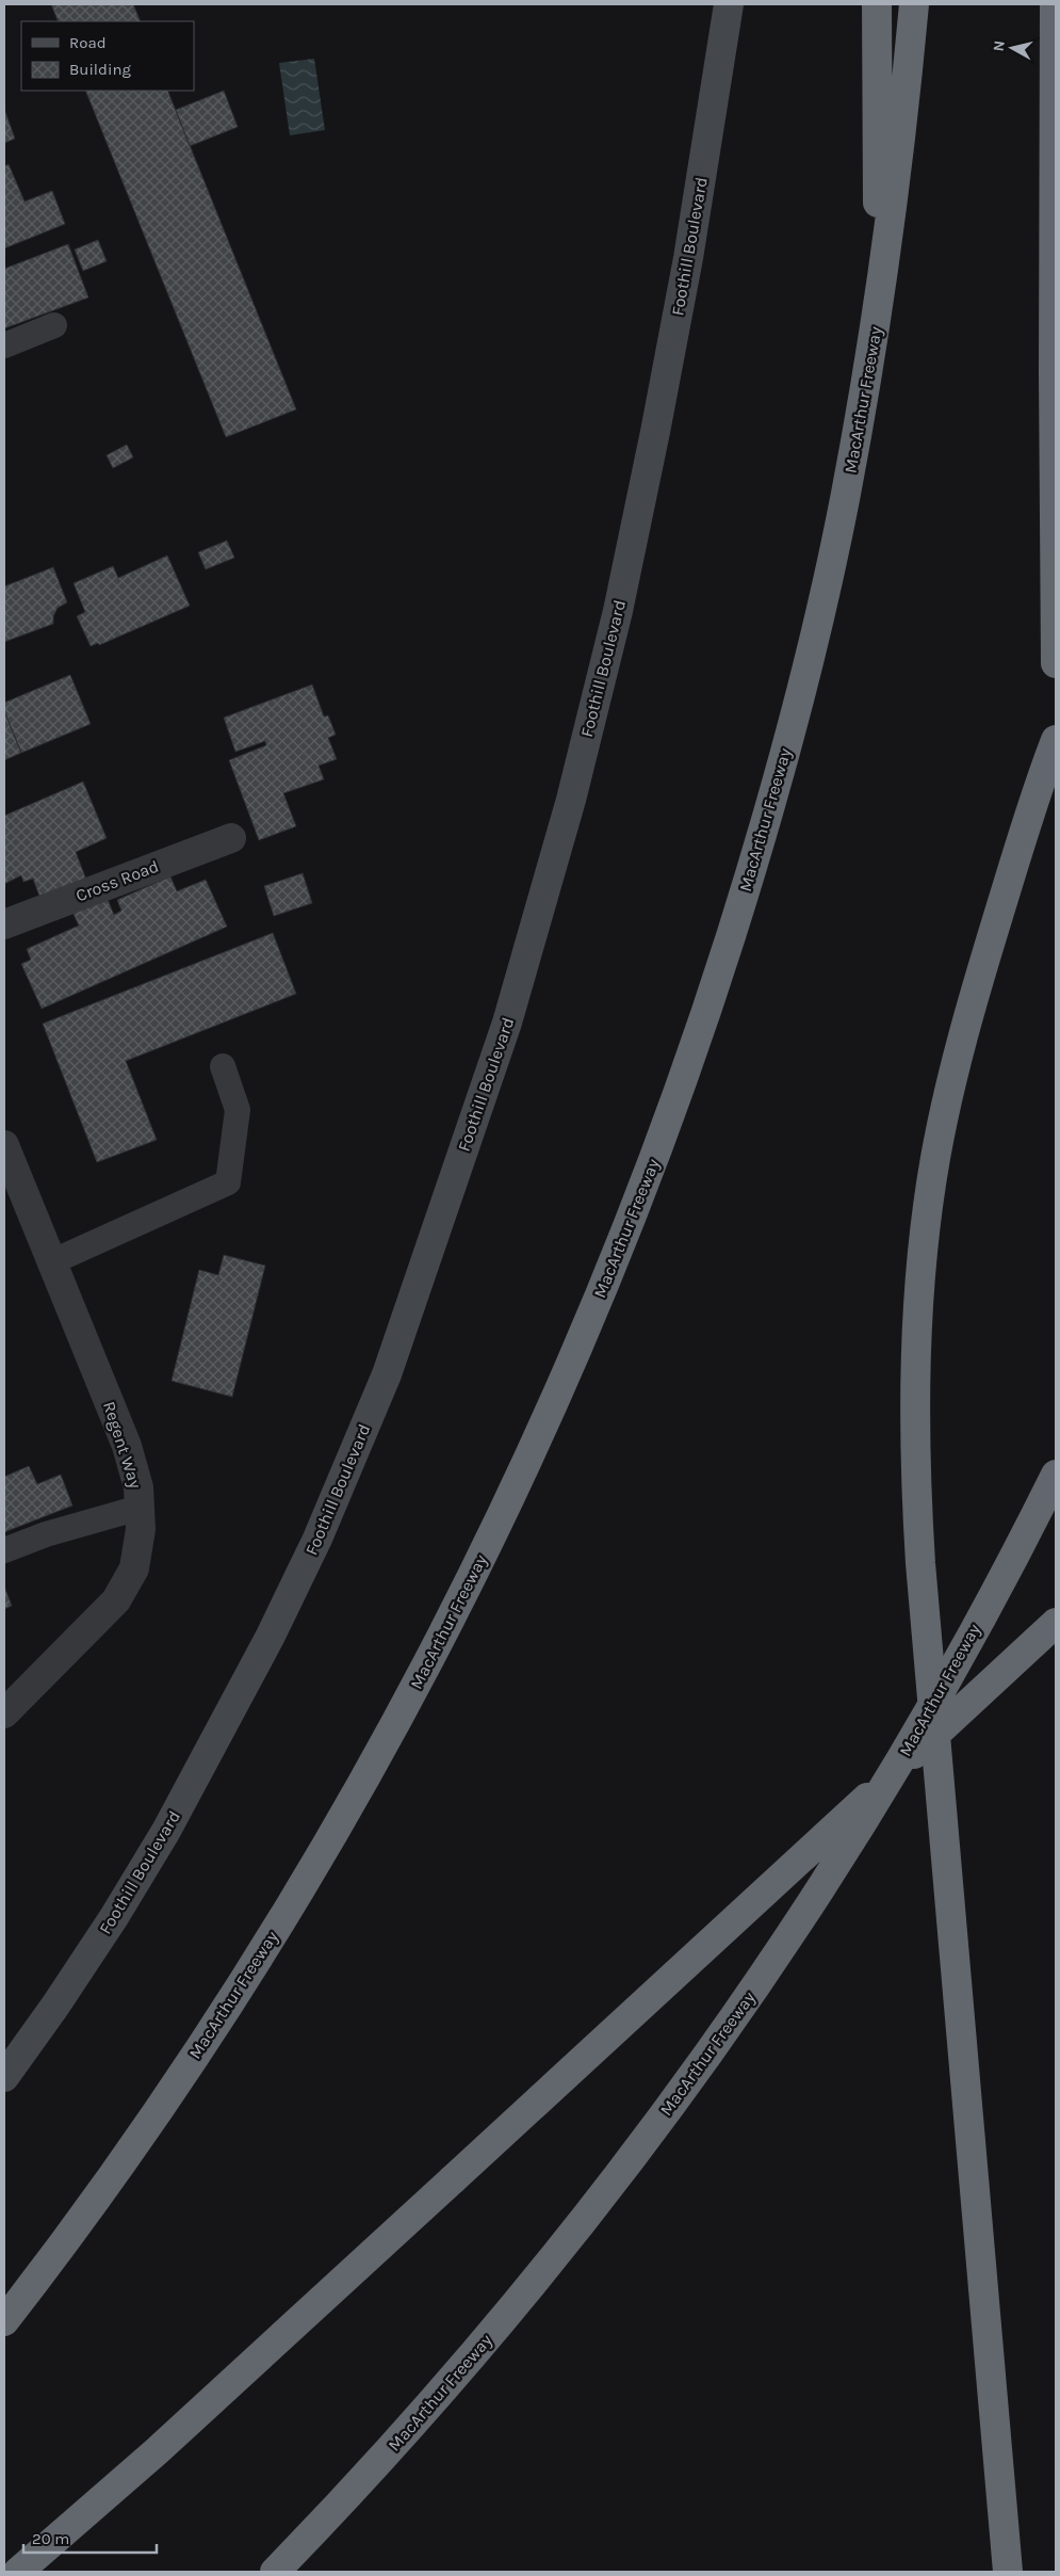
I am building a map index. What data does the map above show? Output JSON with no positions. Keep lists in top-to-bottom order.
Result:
{
  "streets": {
    "highway": ["MacArthur Freeway"],
    "main road": ["Foothill Boulevard"],
    "street": ["Cross Road", "Regent Way"]
  },
  "legend": ["Road", "Building"],
  "scale_bar": "20 m",
  "north": "left"
}
